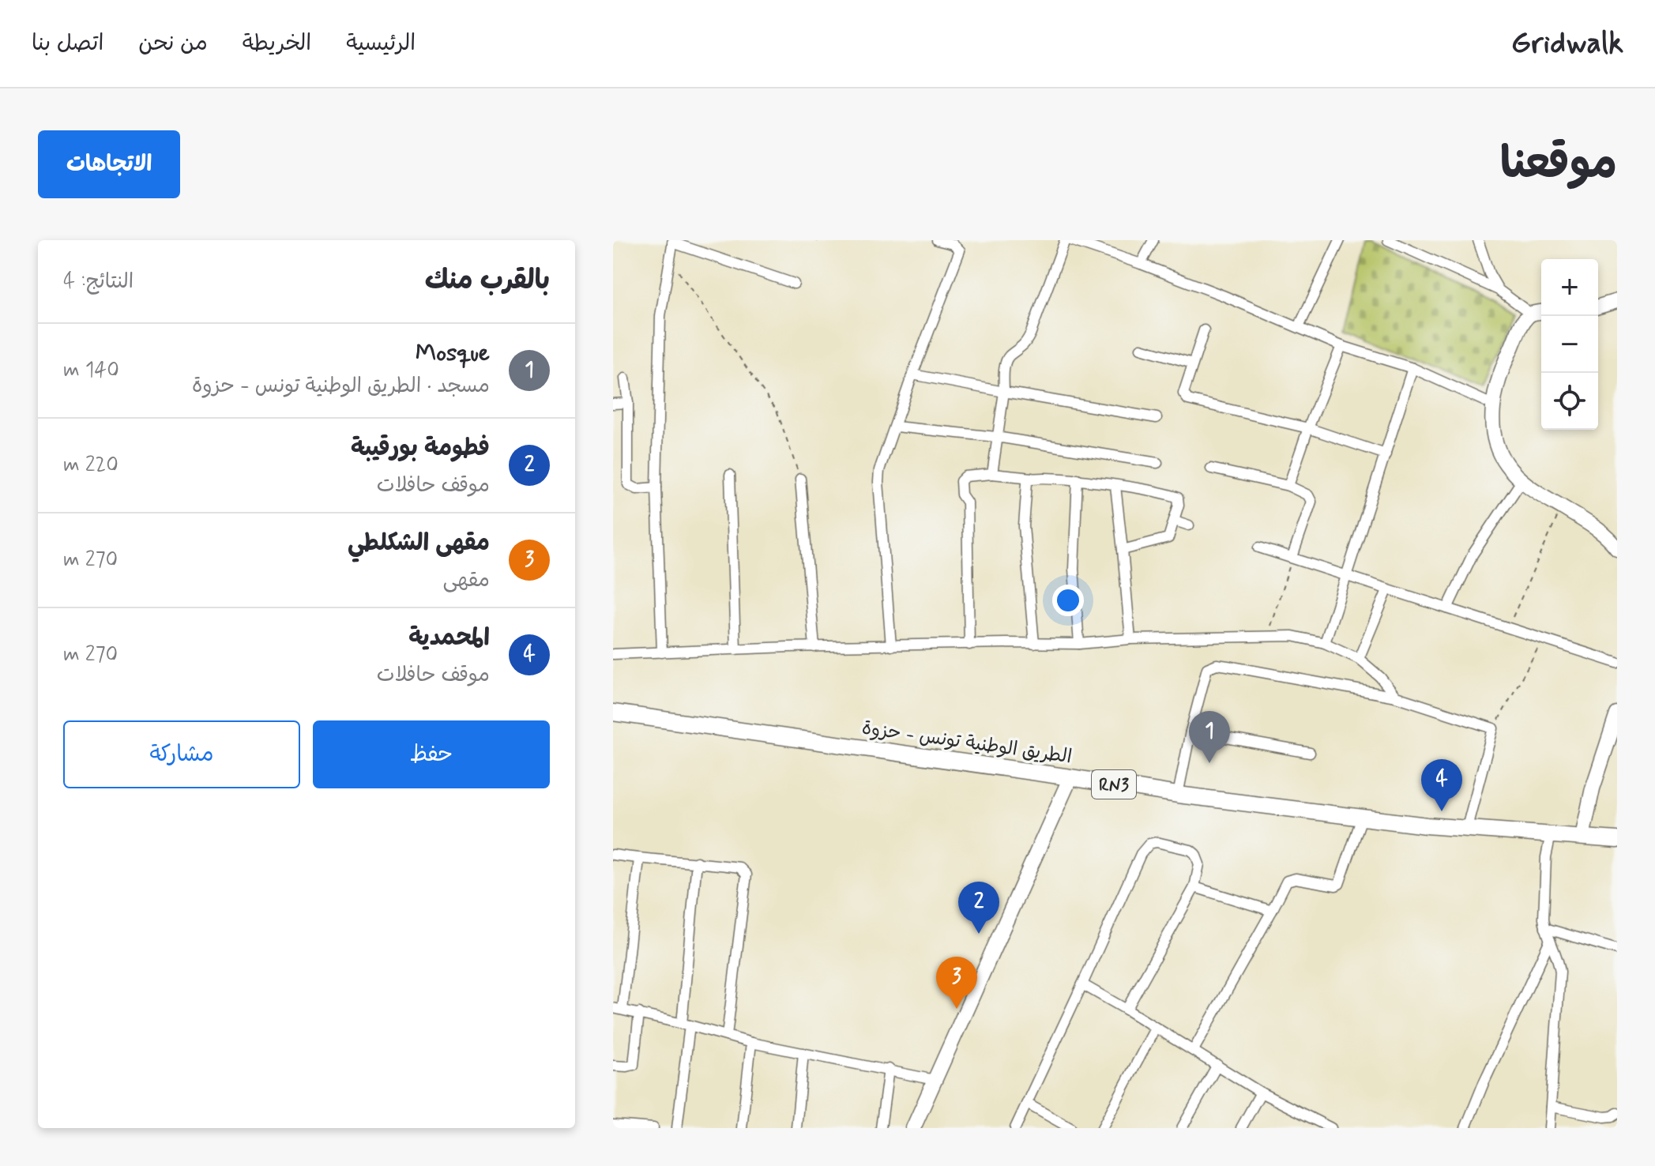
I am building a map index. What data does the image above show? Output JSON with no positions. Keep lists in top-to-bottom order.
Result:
{
  "streets": {
    "main road": ["الطريق الوطنية تونس - حزوة", "RN3"]
  },
  "page": {
    "header": "Gridwalk",
    "nav": [
      "الرئيسية",
      "الخريطة",
      "من نحن",
      "اتصل بنا"
    ],
    "title": "موقعنا",
    "buttons": [
      "الاتجاهات",
      ["حفظ", "مشاركة"]
    ],
    "heading": ["بالقرب منك", "النتائج: 4"],
    "map_buttons": ["+", "−"],
    "list": [
      {
        "mark": "1",
        "name": "Mosque",
        "note": "مسجد · الطريق الوطنية تونس - حزوة",
        "value": "140 m"
      },
      {
        "mark": "2",
        "name": "فطومة بورقيبة",
        "note": "موقف حافلات",
        "value": "220 m"
      },
      {
        "mark": "3",
        "name": "مقهى الشكلطي",
        "note": "مقهى",
        "value": "270 m"
      },
      {
        "mark": "4",
        "name": "المحمدية",
        "note": "موقف حافلات",
        "value": "270 m"
      }
    ],
    "pins": [
      "1",
      "4",
      "2",
      "3"
    ]
  }
}
